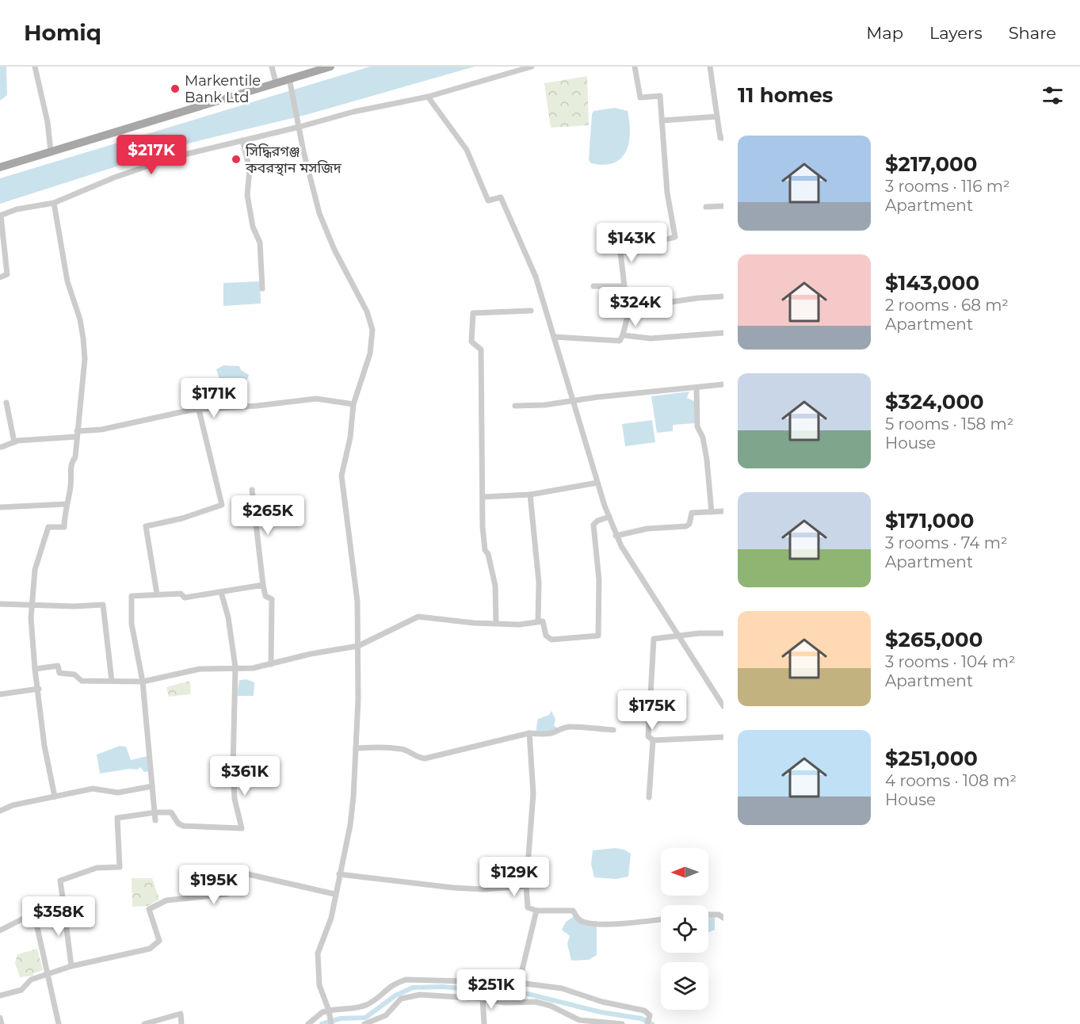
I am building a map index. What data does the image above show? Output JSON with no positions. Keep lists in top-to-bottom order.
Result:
{
  "places": ["Markentile Bank Ltd", "সিদ্ধিরগঞ্জ কবরস্থান মসজিদ"],
  "north": "left",
  "page": {
    "header": "Homiq",
    "nav": ["Map", "Layers", "Share"],
    "heading": "11 homes",
    "list": [
      {
        "name": "$217,000",
        "note": "3 rooms · 116 m² · Apartment"
      },
      {
        "name": "$143,000",
        "note": "2 rooms · 68 m² · Apartment"
      },
      {
        "name": "$324,000",
        "note": "5 rooms · 158 m² · House"
      },
      {
        "name": "$171,000",
        "note": "3 rooms · 74 m² · Apartment"
      },
      {
        "name": "$265,000",
        "note": "3 rooms · 104 m² · Apartment"
      },
      {
        "name": "$251,000",
        "note": "4 rooms · 108 m² · House"
      }
    ],
    "price": [
      "$217K",
      "$143K",
      "$324K",
      "$171K",
      "$265K",
      "$175K",
      "$361K",
      "$129K",
      "$195K",
      "$358K",
      "$251K"
    ]
  }
}
